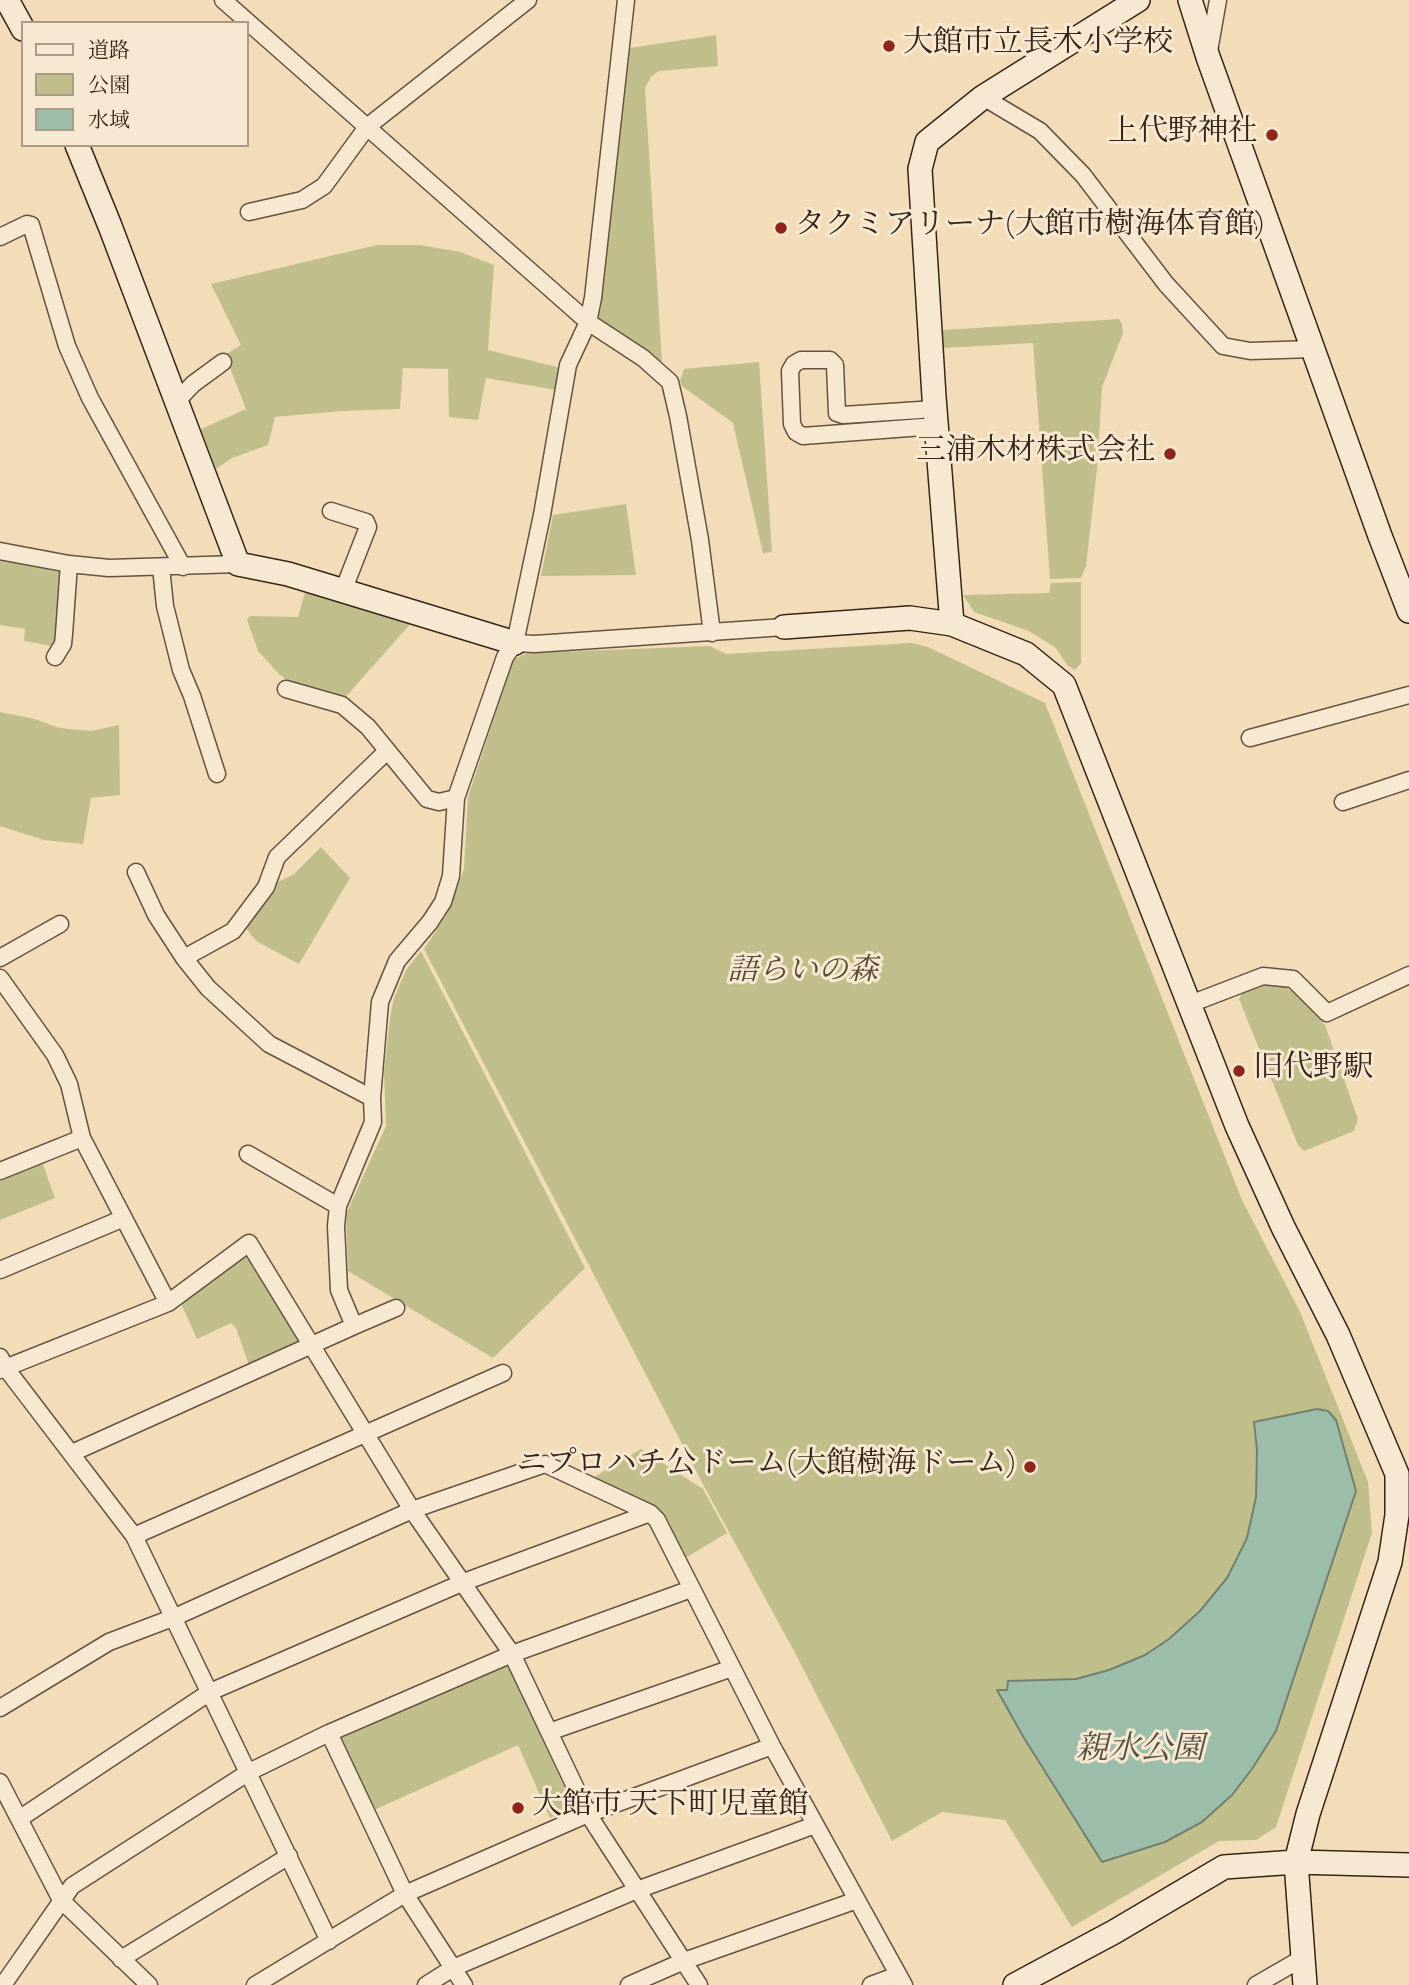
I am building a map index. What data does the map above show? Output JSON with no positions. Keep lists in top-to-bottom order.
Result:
{
  "water": ["親水公園"],
  "parks": ["語らいの森"],
  "places": [
    "大館市立長木小学校",
    "上代野神社",
    "タクミアリーナ(大館市樹海体育館)",
    "三浦木材株式会社",
    "旧代野駅",
    "ニプロハチ公ドーム(大館樹海ドーム)",
    "大館市 天下町児童館"
  ],
  "legend": ["道路", "公園", "水域"]
}
